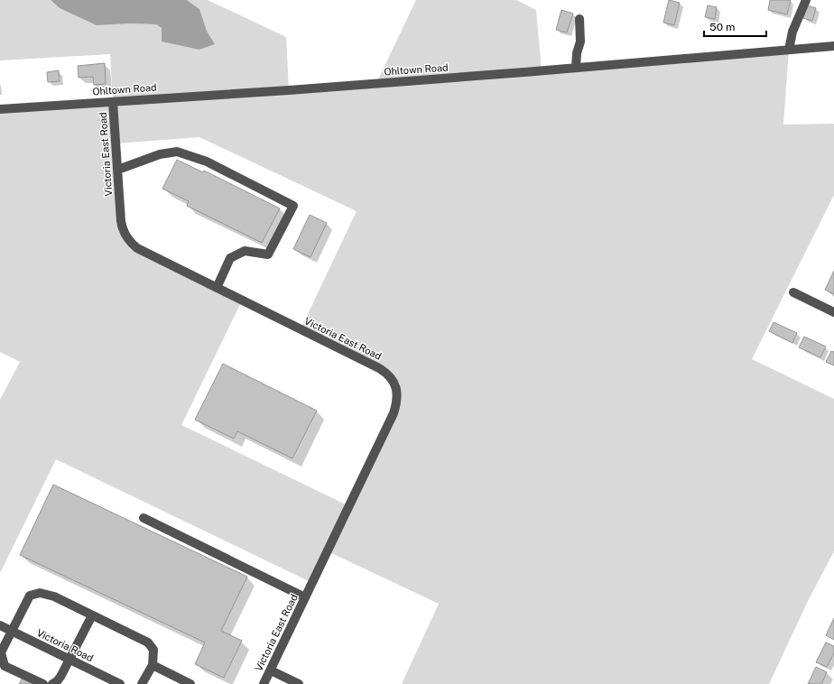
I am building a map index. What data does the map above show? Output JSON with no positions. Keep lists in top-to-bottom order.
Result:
{
  "streets": {
    "street": ["Ohltown Road", "Victoria East Road", "Victoria Road"]
  },
  "crossings": [
    ["Ohltown Road", "Victoria East Road"]
  ],
  "scale_bar": "50 m"
}
